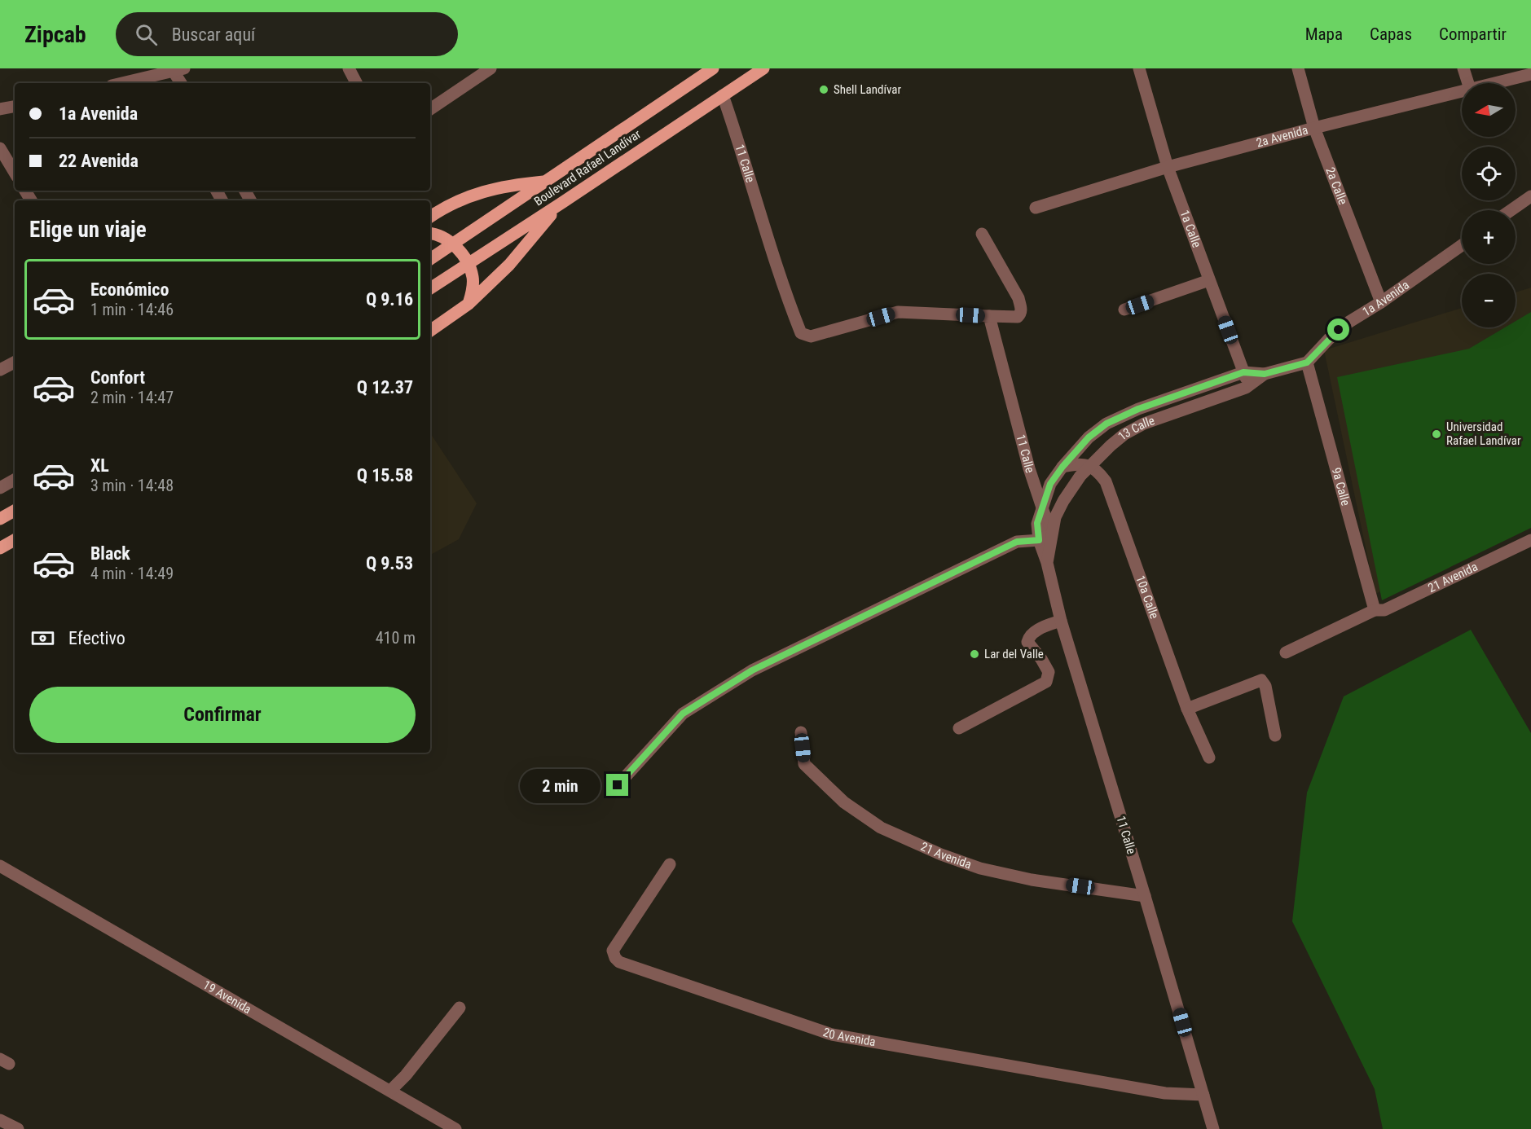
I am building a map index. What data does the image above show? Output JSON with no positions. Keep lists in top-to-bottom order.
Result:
{
  "streets": {
    "main road": ["Boulevard Rafael Landívar"],
    "street": [
      "2a Avenida",
      "11 Calle",
      "2a Calle",
      "1a Calle",
      "1a Avenida",
      "13 Calle",
      "9a Calle",
      "21 Avenida",
      "10a Calle",
      "19 Avenida",
      "20 Avenida"
    ]
  },
  "crossings": [
    ["2a Avenida", "2a Calle"],
    ["2a Avenida", "1a Calle"],
    ["11 Calle", "Boulevard Rafael Landívar"],
    ["11 Calle", "13 Calle"],
    ["11 Calle", "21 Avenida"],
    ["11 Calle", "20 Avenida"],
    ["2a Calle", "1a Avenida"],
    ["1a Calle", "13 Calle"],
    ["1a Avenida", "13 Calle"],
    ["1a Avenida", "9a Calle"],
    ["13 Calle", "9a Calle"],
    ["13 Calle", "10a Calle"],
    ["9a Calle", "21 Avenida"]
  ],
  "places": ["Shell Landívar", "Universidad Rafael Landívar", "Lar del Valle"],
  "north": "left",
  "page": {
    "header": "Zipcab",
    "search": "Buscar aquí",
    "nav": ["Mapa", "Capas", "Compartir"],
    "map_buttons": ["+", "−"],
    "banner": ["1a Avenida", "22 Avenida"],
    "heading": "Elige un viaje",
    "list": [
      {
        "name": "Económico",
        "note": "1 min · 14:46",
        "value": "Q 9.16"
      },
      {
        "name": "Confort",
        "note": "2 min · 14:47",
        "value": "Q 12.37"
      },
      {
        "name": "XL",
        "note": "3 min · 14:48",
        "value": "Q 15.58"
      },
      {
        "name": "Black",
        "note": "4 min · 14:49",
        "value": "Q 9.53"
      }
    ],
    "pay": ["Efectivo", "410 m"],
    "buttons": "Confirmar",
    "bubble": "2 min"
  }
}
